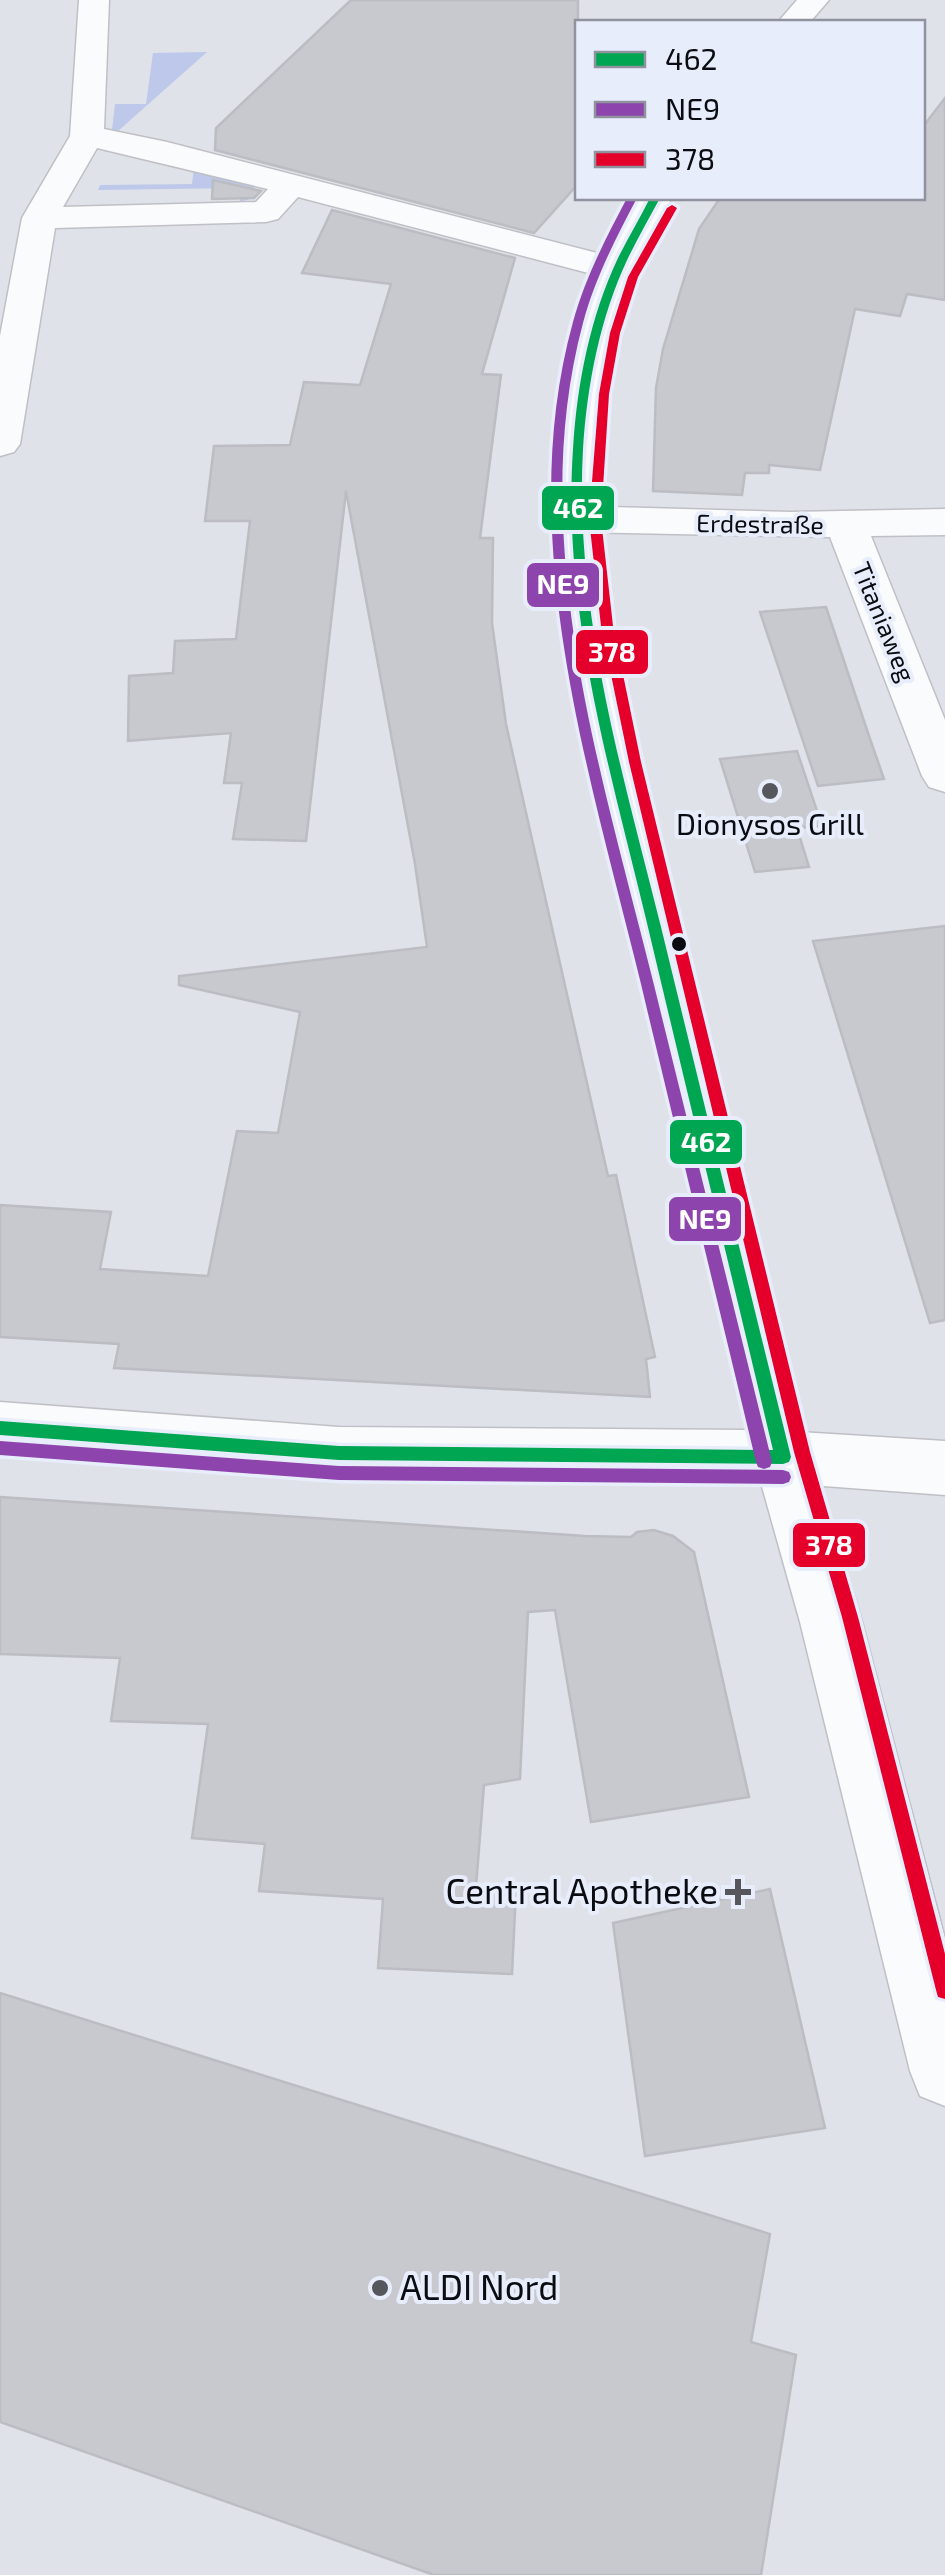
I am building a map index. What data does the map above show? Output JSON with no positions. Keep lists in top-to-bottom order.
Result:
{
  "streets": {
    "main road": ["Erdestraße", "Titaniaweg"]
  },
  "crossings": [
    ["Erdestraße", "Titaniaweg"]
  ],
  "places": {
    "other": ["Dionysos Grill", "ALDI Nord"],
    "health": ["Central Apotheke"]
  },
  "lines": ["transit line 462", "transit line NE9", "transit line 378"],
  "legend": ["462", "NE9", "378"]
}
